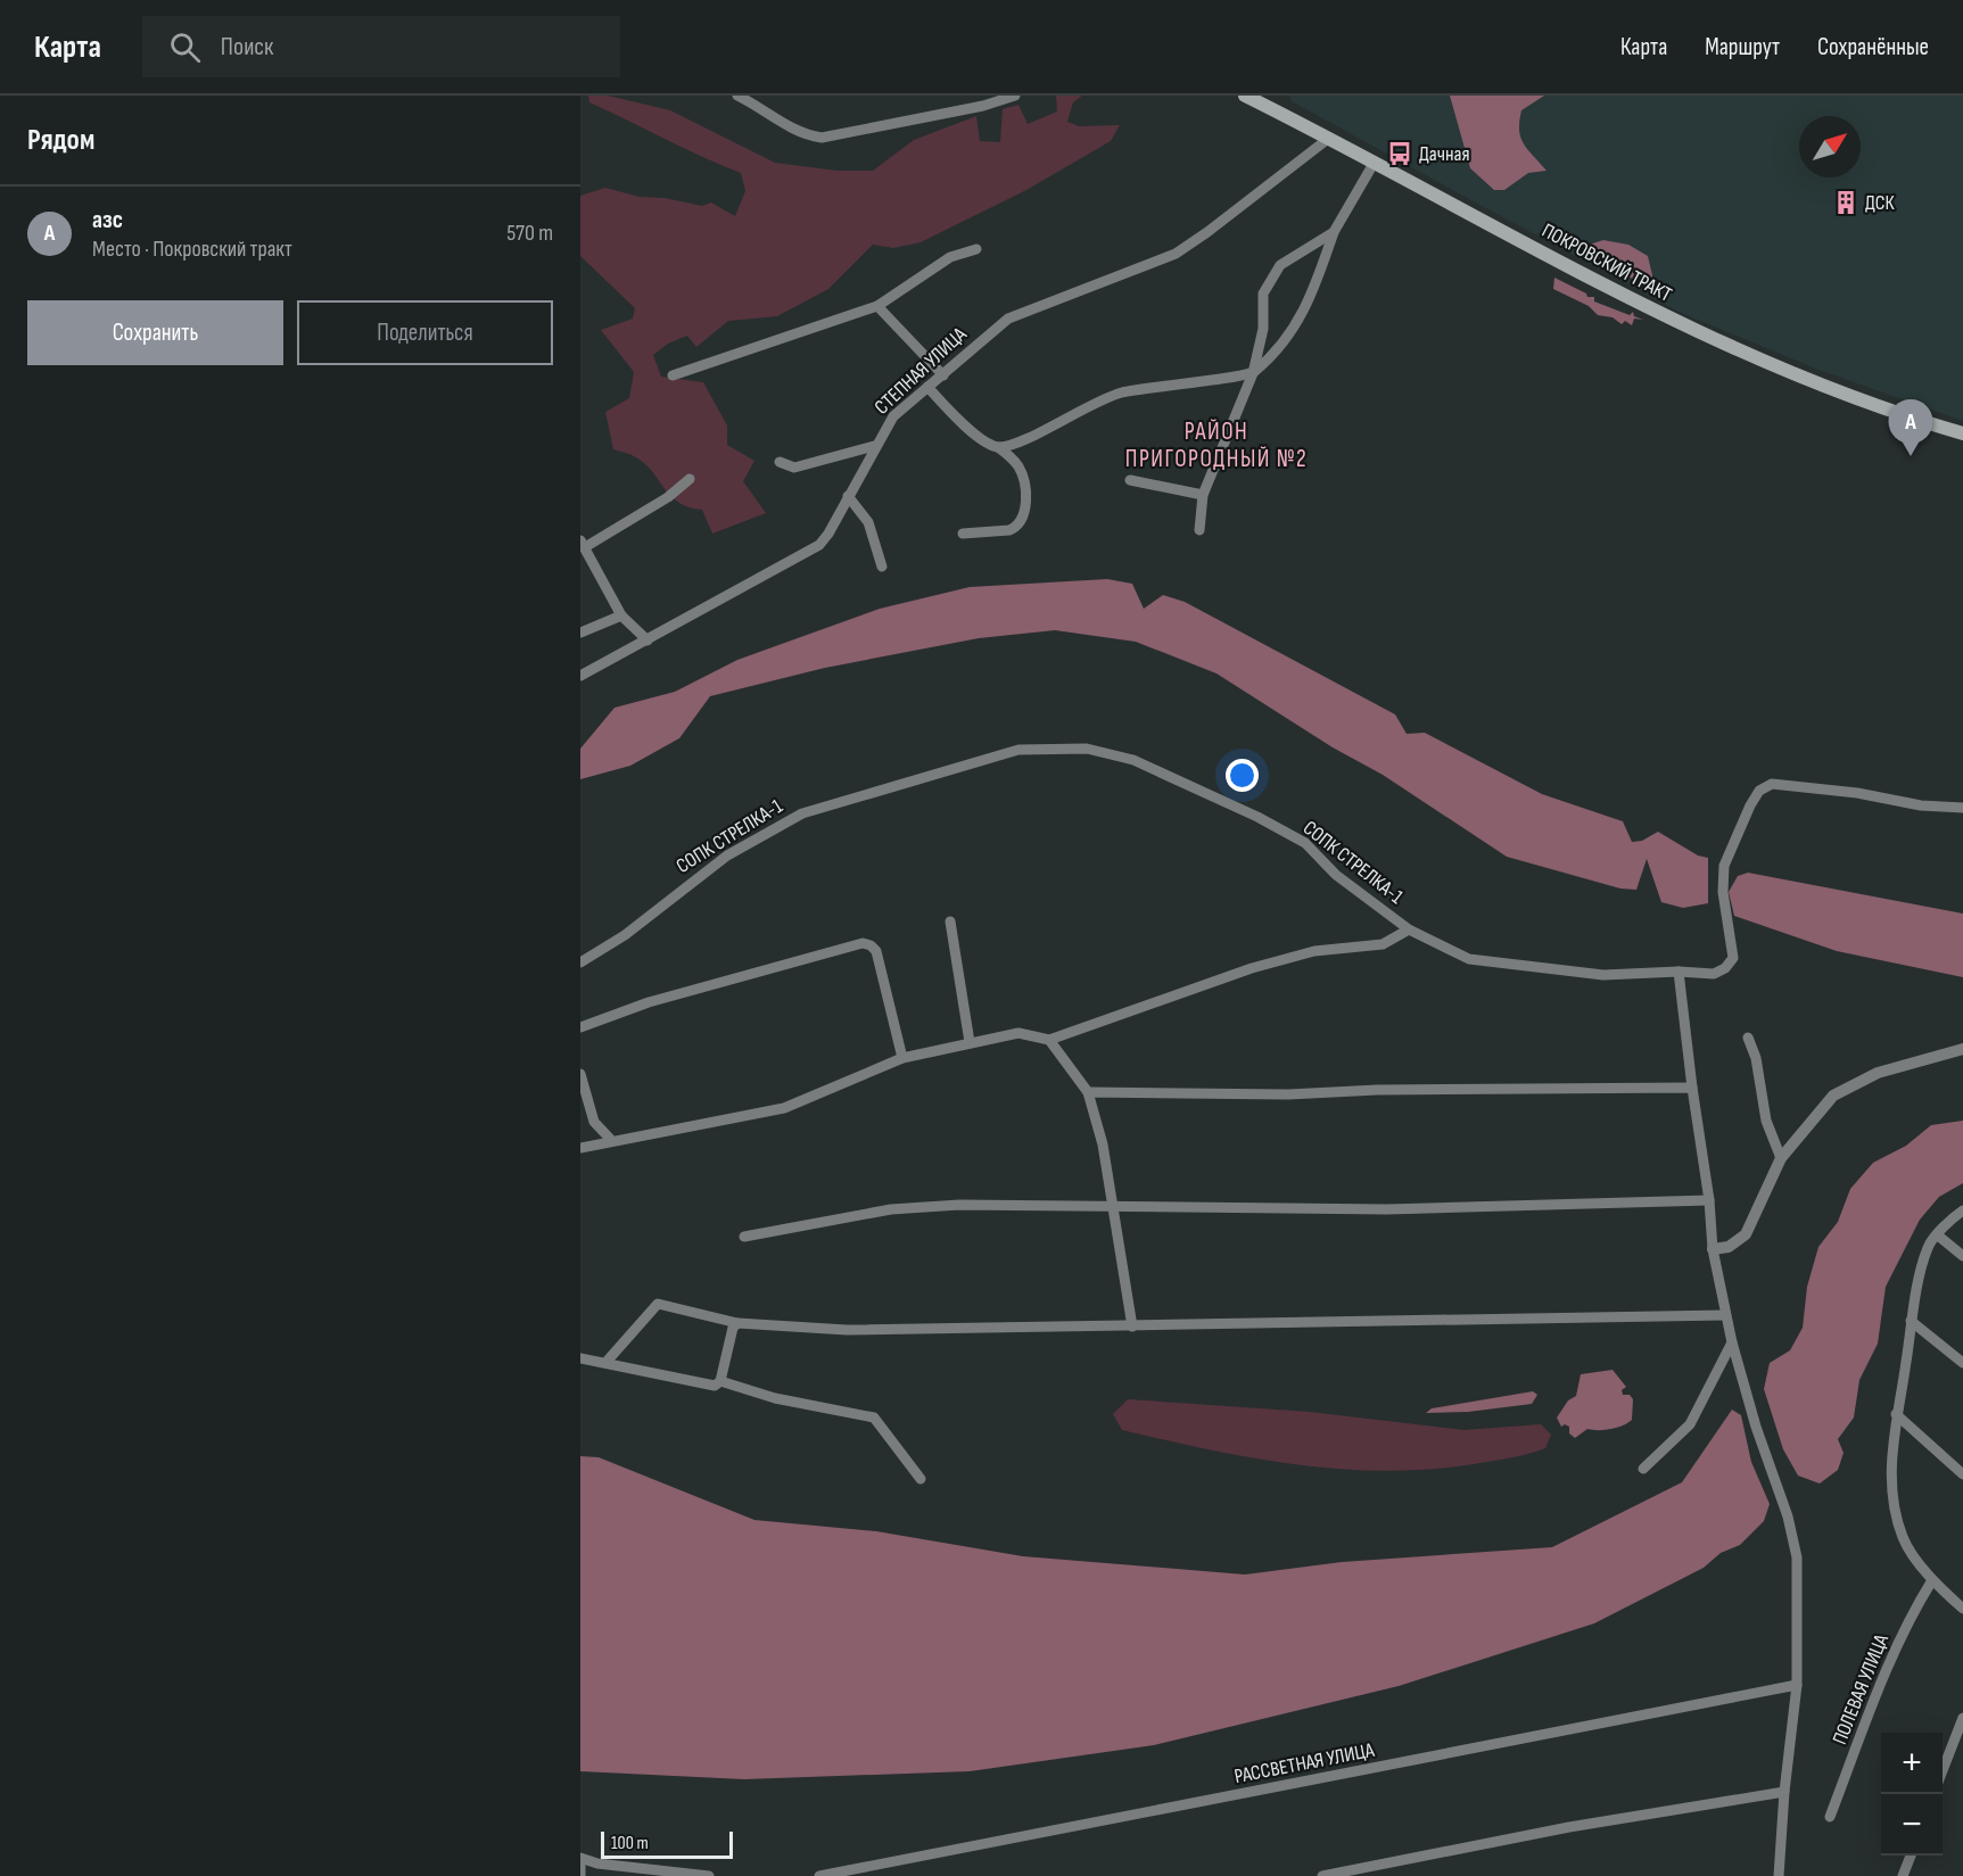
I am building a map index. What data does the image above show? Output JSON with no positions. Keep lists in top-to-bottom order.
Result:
{
  "streets": {
    "main road": ["ПОКРОВСКИЙ ТРАКТ"],
    "street": [
      "СТЕПНАЯ УЛИЦА",
      "СОПК СТРЕЛКА-1",
      "ПОЛЕВАЯ УЛИЦА",
      "РАССВЕТНАЯ УЛИЦА"
    ]
  },
  "crossings": [
    ["ПОКРОВСКИЙ ТРАКТ", "СТЕПНАЯ УЛИЦА"]
  ],
  "districts": ["РАЙОН ПРИГОРОДНЫЙ №2"],
  "places": {
    "bus stop": ["Дачная"],
    "building": ["ДСК"]
  },
  "scale_bar": "100 m",
  "north": "top right",
  "page": {
    "header": "Карта",
    "search": "Поиск",
    "nav": ["Карта", "Маршрут", "Сохранённые"],
    "heading": "Рядом",
    "list": [
      {
        "mark": "A",
        "name": "азс",
        "note": "Место · Покровский тракт",
        "value": "570 m"
      }
    ],
    "buttons": ["Сохранить", "Поделиться"],
    "pins": "A",
    "map_buttons": ["+", "−"],
    "scale": "100 m"
  }
}
